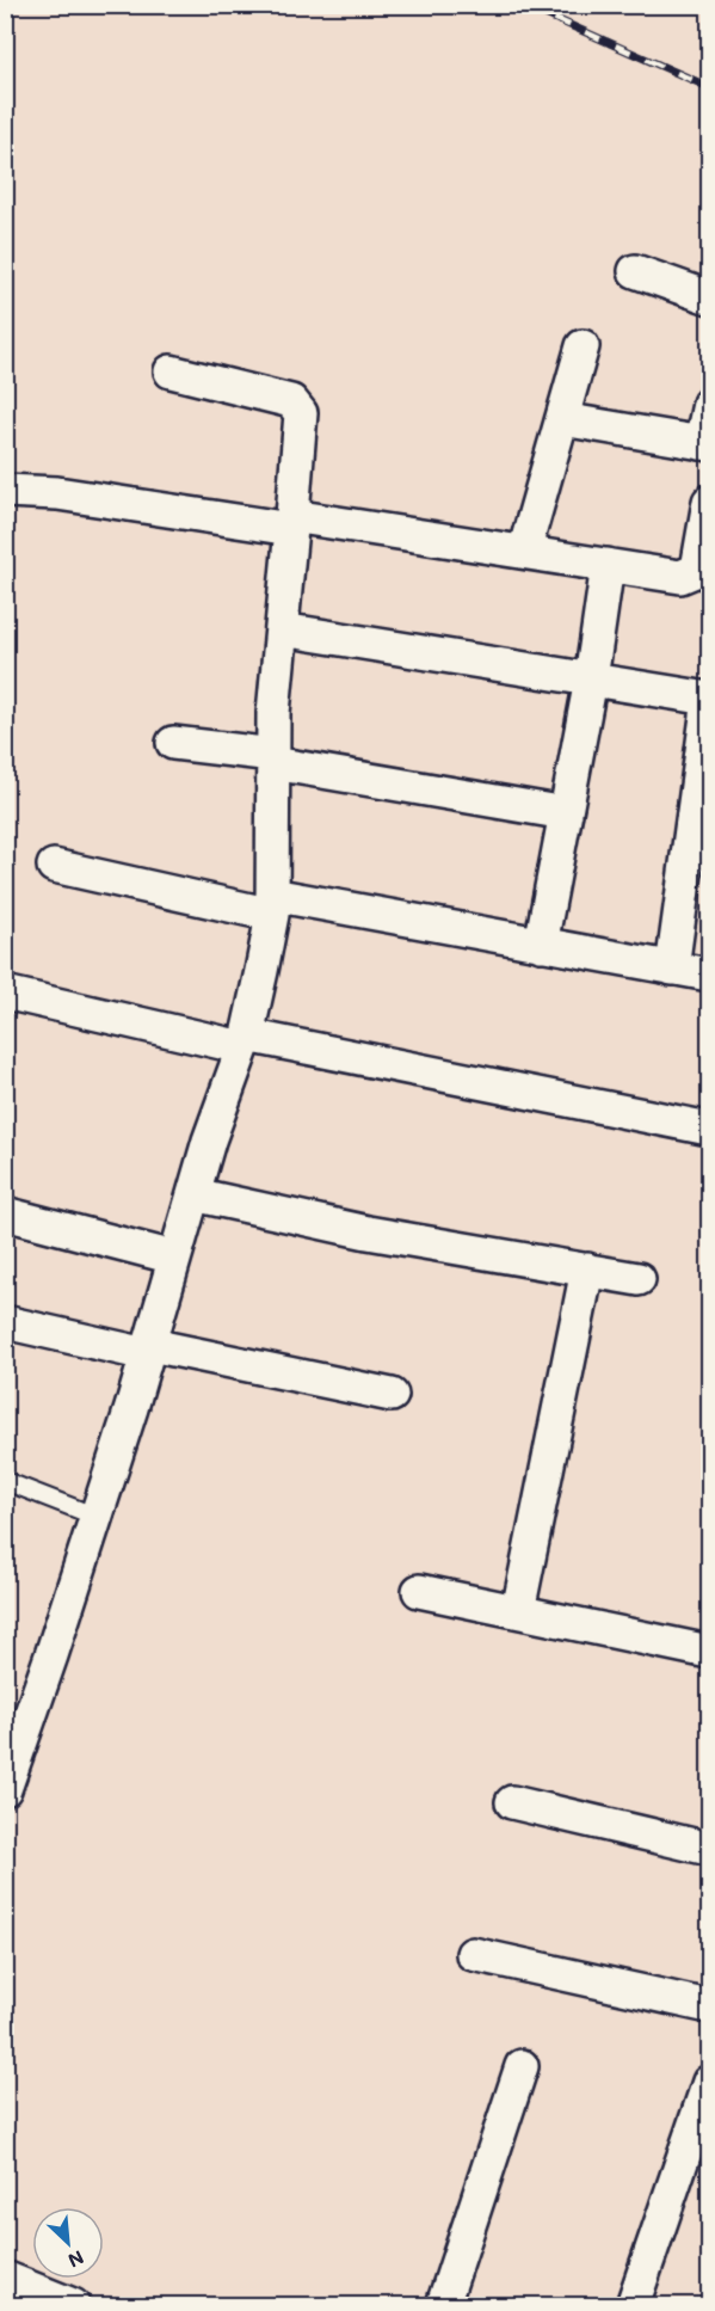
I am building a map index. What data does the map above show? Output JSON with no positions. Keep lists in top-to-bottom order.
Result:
{
  "north": "bottom right"
}
